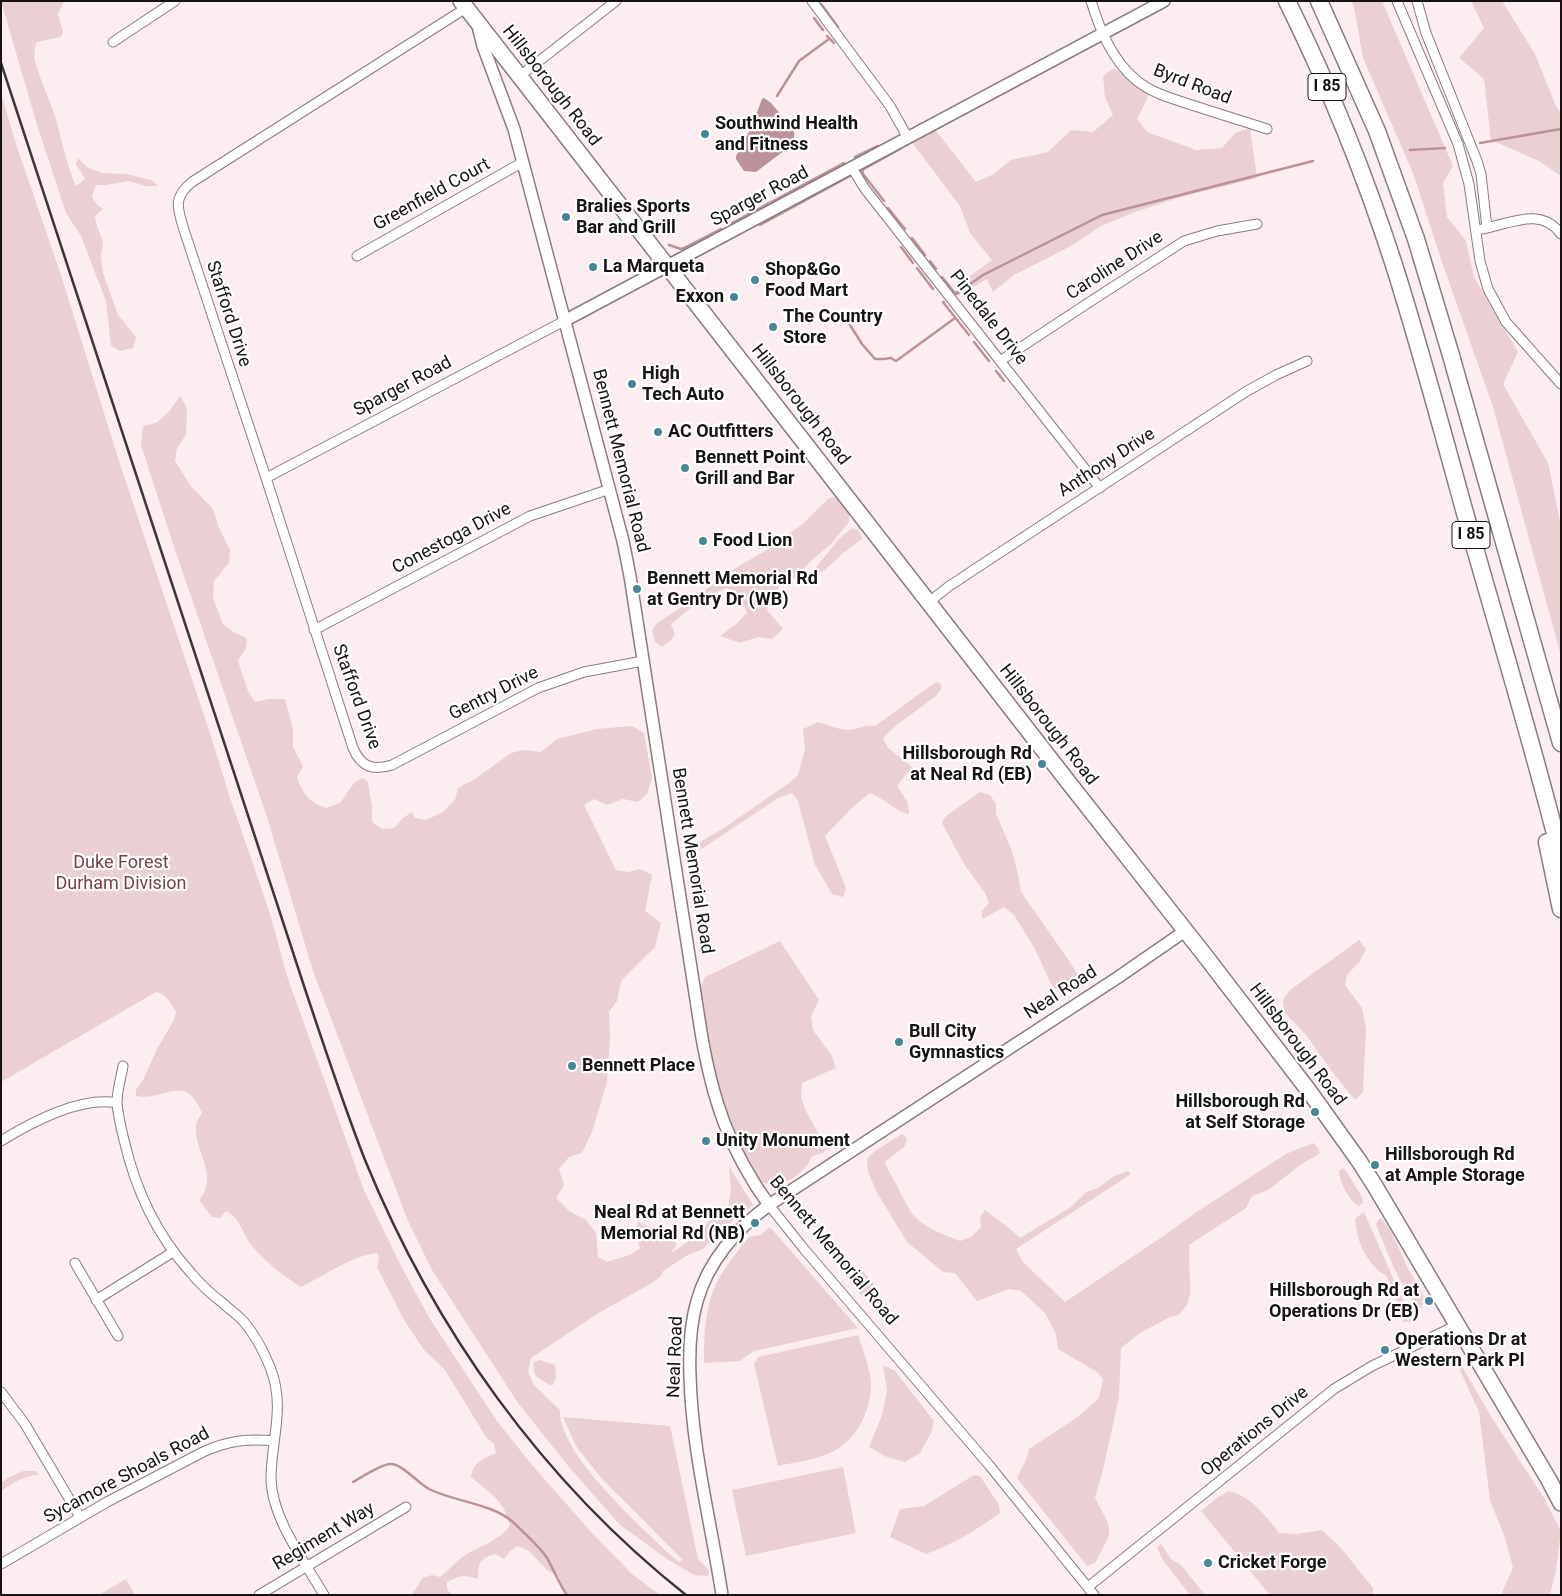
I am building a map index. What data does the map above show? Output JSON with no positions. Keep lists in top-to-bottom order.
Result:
{
  "streets": {
    "highway": ["I 85"],
    "main road": ["Hillsborough Road"],
    "street": [
      "Byrd Road",
      "Greenfield Court",
      "Sparger Road",
      "Caroline Drive",
      "Stafford Drive",
      "Pinedale Drive",
      "Bennett Memorial Road",
      "Anthony Drive",
      "Conestoga Drive",
      "Gentry Drive",
      "Neal Road",
      "Operations Drive",
      "Sycamore Shoals Road",
      "Regiment Way"
    ]
  },
  "crossings": [
    ["Byrd Road", "Sparger Road"],
    ["Hillsborough Road", "Sparger Road"],
    ["Hillsborough Road", "Stafford Drive"],
    ["Hillsborough Road", "Bennett Memorial Road"],
    ["Hillsborough Road", "Anthony Drive"],
    ["Hillsborough Road", "Neal Road"],
    ["Hillsborough Road", "Operations Drive"],
    ["Greenfield Court", "Bennett Memorial Road"],
    ["Sparger Road", "Stafford Drive"],
    ["Sparger Road", "Pinedale Drive"],
    ["Sparger Road", "Bennett Memorial Road"],
    ["Caroline Drive", "Pinedale Drive"],
    ["Stafford Drive", "Conestoga Drive"],
    ["Stafford Drive", "Gentry Drive"],
    ["Pinedale Drive", "Anthony Drive"],
    ["Bennett Memorial Road", "Conestoga Drive"],
    ["Bennett Memorial Road", "Gentry Drive"],
    ["Bennett Memorial Road", "Neal Road"],
    ["Bennett Memorial Road", "Operations Drive"]
  ],
  "parks": ["Duke Forest Durham Division"],
  "places": [
    "Southwind Health and Fitness",
    "Bralies Sports Bar and Grill",
    "La Marqueta",
    "Shop&Go Food Mart",
    "Exxon",
    "The Country Store",
    "High Tech Auto",
    "AC Outfitters",
    "Bennett Point Grill and Bar",
    "Food Lion",
    "Bennett Memorial Rd at Gentry Dr (WB)",
    "Hillsborough Rd at Neal Rd (EB)",
    "Bull City Gymnastics",
    "Bennett Place",
    "Hillsborough Rd at Self Storage",
    "Unity Monument",
    "Hillsborough Rd at Ample Storage",
    "Neal Rd at Bennett Memorial Rd (NB)",
    "Hillsborough Rd at Operations Dr (EB)",
    "Operations Dr at Western Park Pl",
    "Cricket Forge"
  ]
}
